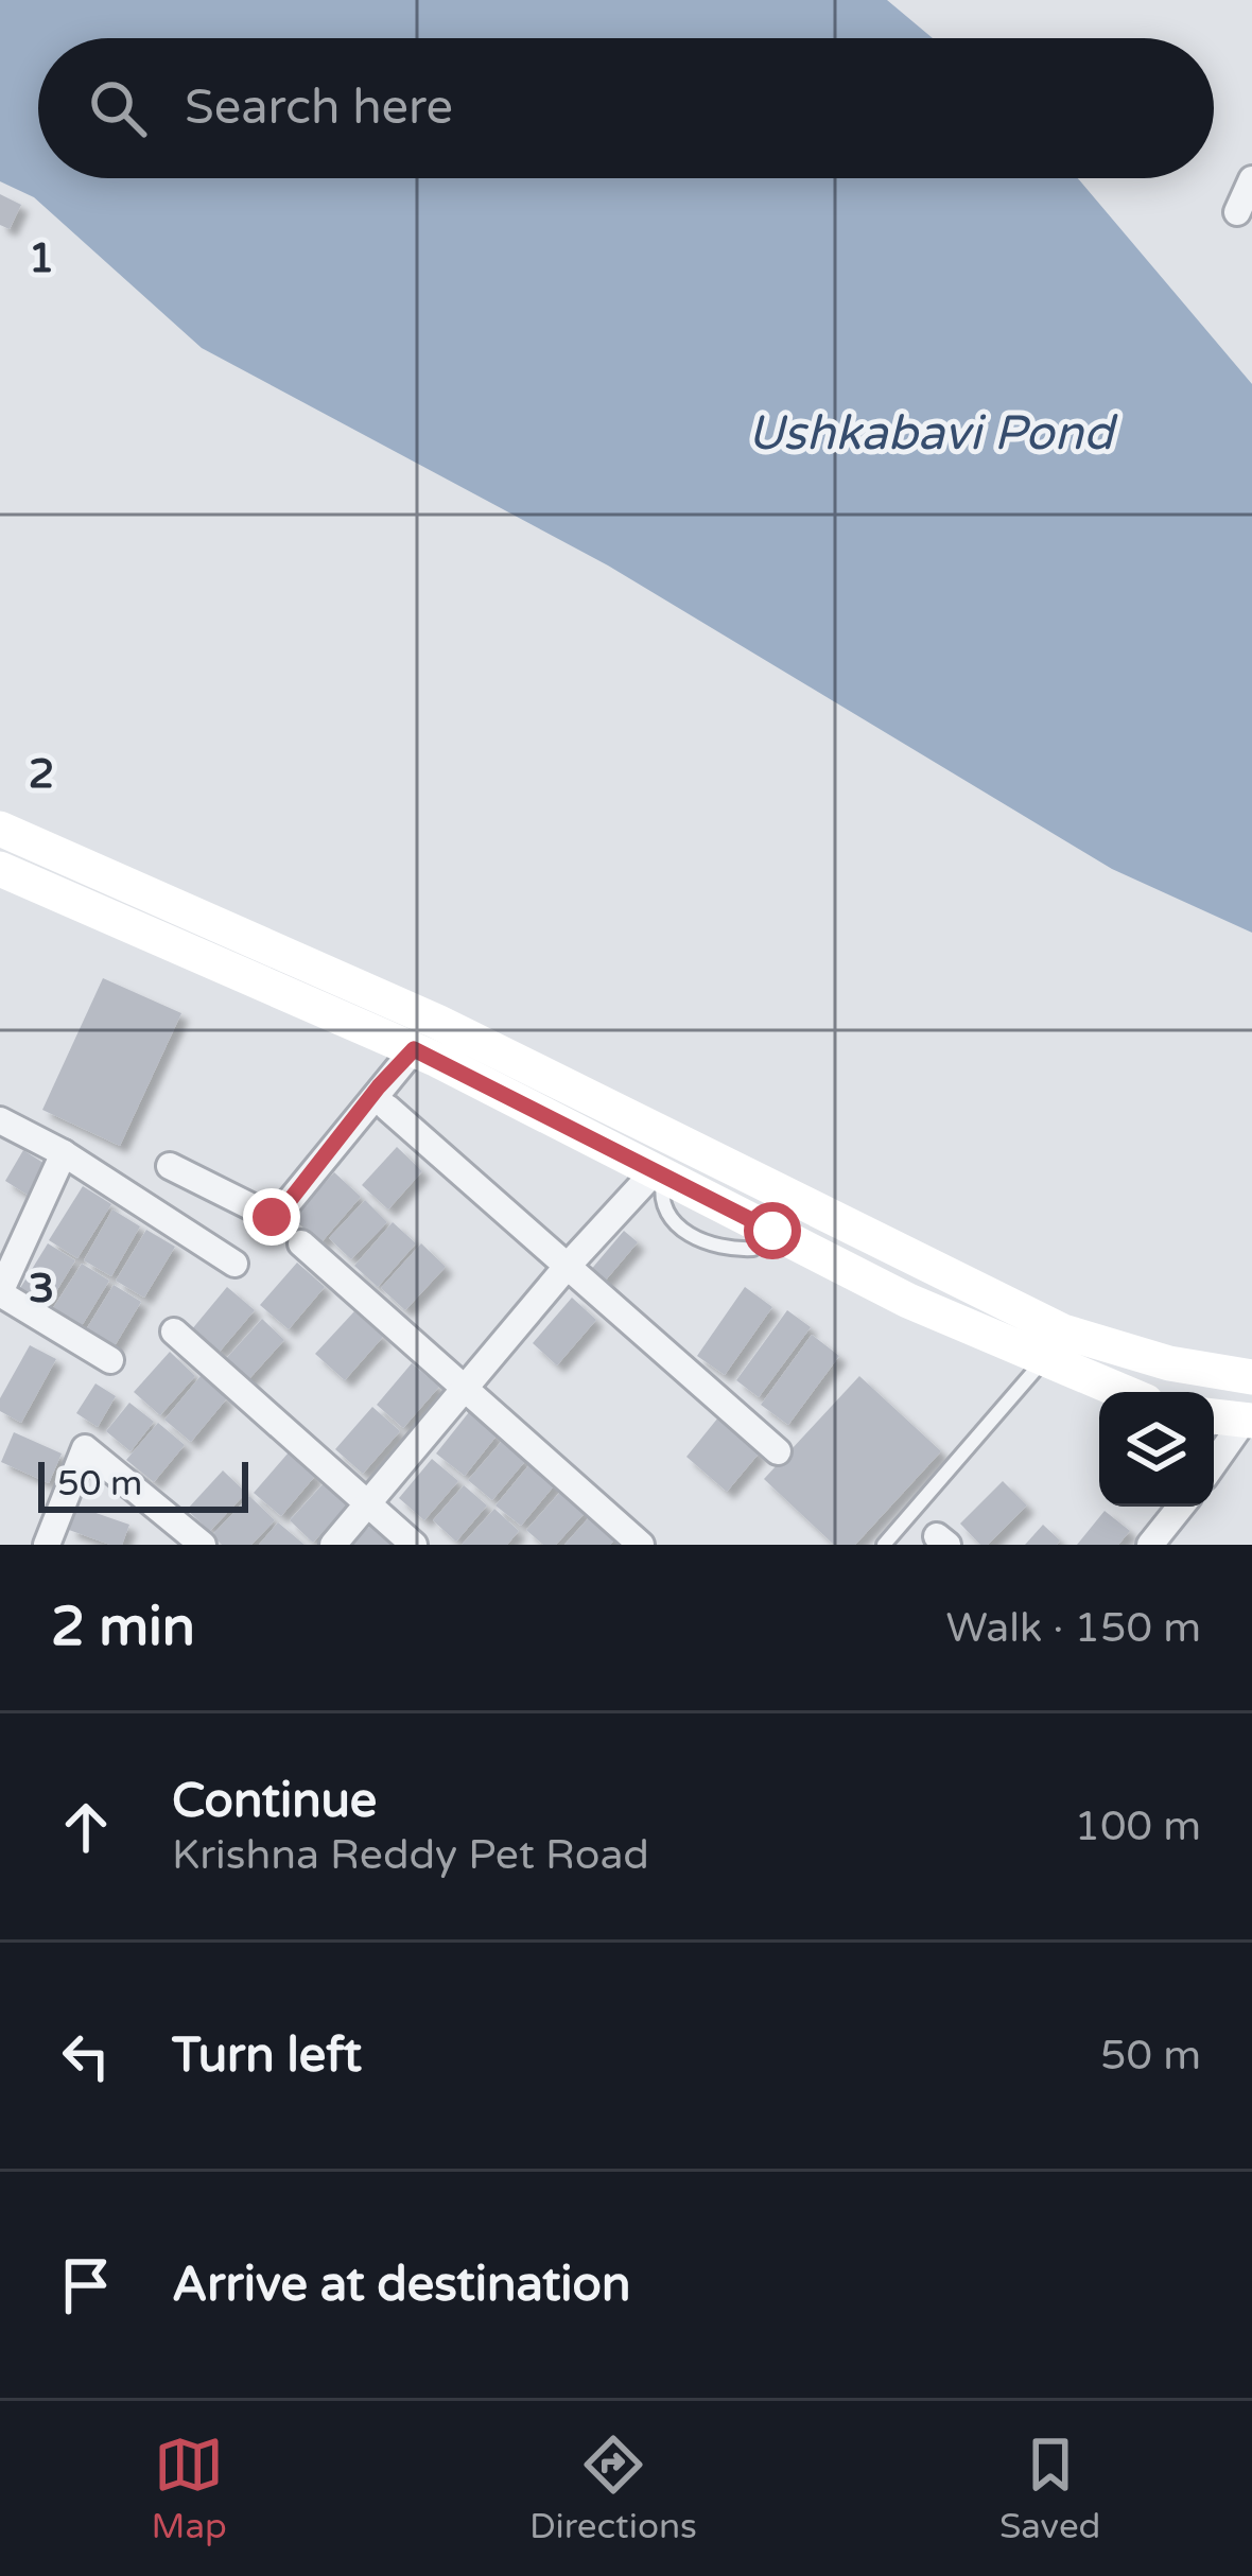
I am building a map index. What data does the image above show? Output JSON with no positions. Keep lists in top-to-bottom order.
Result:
{
  "water": ["Ushkabavi Pond"],
  "scale_bar": "50 m",
  "page": {
    "search": "Search here",
    "scale": "50 m",
    "heading": ["2 min", "Walk · 150 m"],
    "list": [
      ["Continue", "Krishna Reddy Pet Road", "100 m"],
      ["Turn left", "50 m"],
      "Arrive at destination"
    ],
    "nav": ["Map", "Directions", "Saved"]
  },
  "grid": {
    "rows": ["1", "2", "3"]
  }
}
